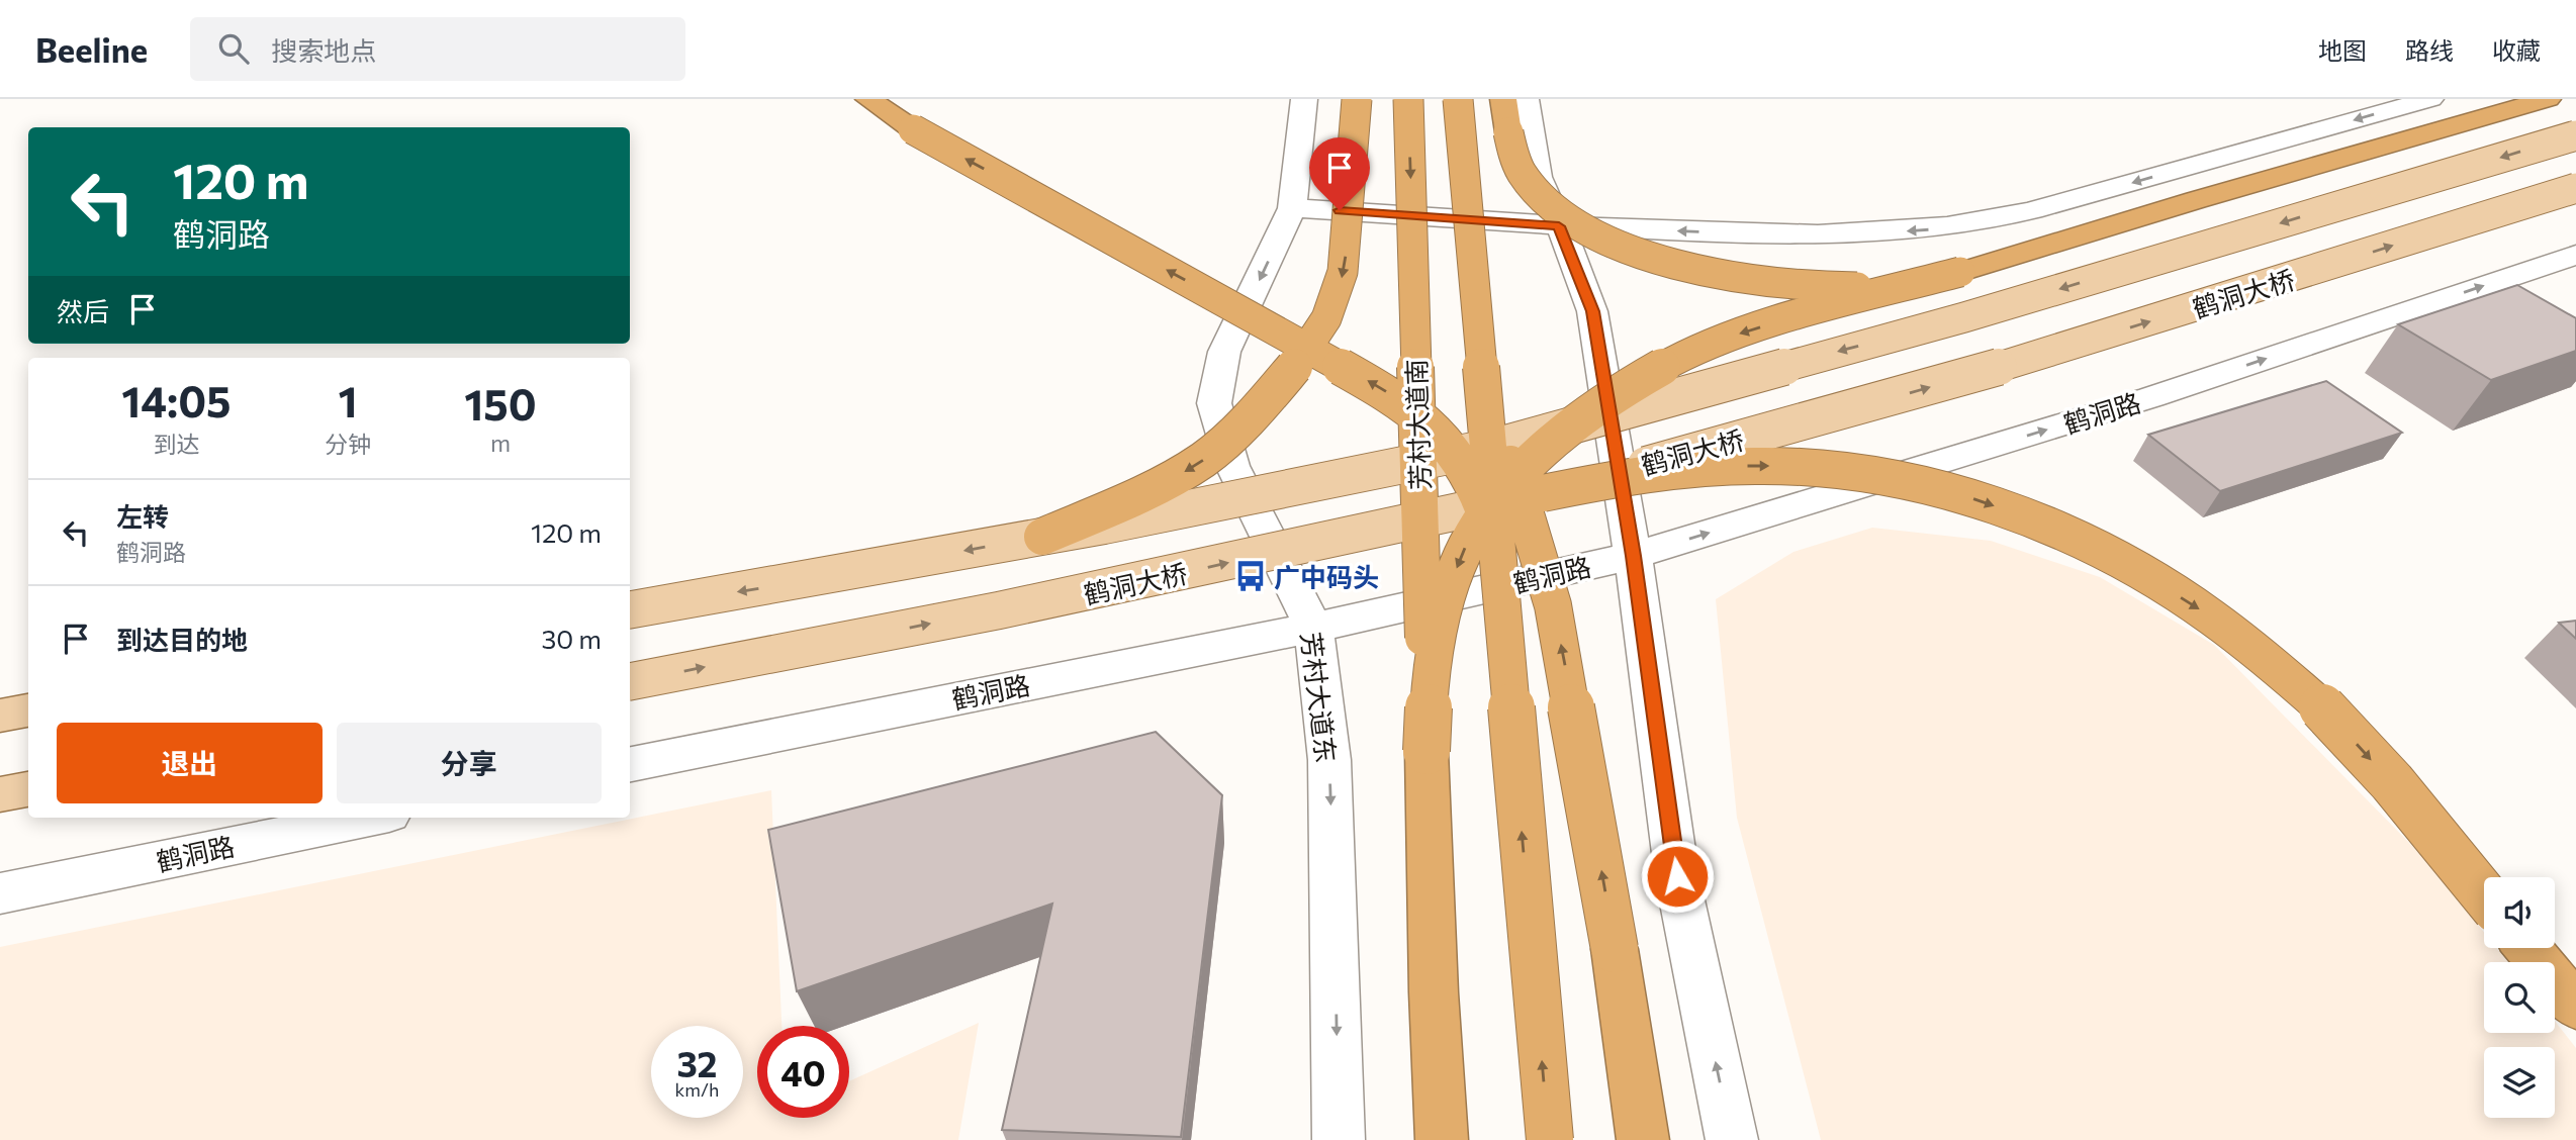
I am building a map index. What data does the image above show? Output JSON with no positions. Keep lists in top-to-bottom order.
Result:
{
  "streets": {
    "highway": ["芳村大道南"],
    "main road": ["鹤洞大桥"],
    "street": ["鹤洞路", "芳村大道东"]
  },
  "crossings": [
    ["鹤洞路", "芳村大道东"]
  ],
  "places": {
    "bus stop": ["广中码头"]
  },
  "page": {
    "header": "Beeline",
    "search": "搜索地点",
    "nav": ["地图", "路线", "收藏"],
    "turn": ["120 m", "鹤洞路"],
    "then": "然后",
    "eta": [
      "14:05",
      "到达",
      "1",
      "分钟",
      "150",
      "m"
    ],
    "list": [
      {
        "name": "左转",
        "note": "鹤洞路",
        "value": "120 m"
      },
      {
        "name": "到达目的地",
        "value": "30 m"
      }
    ],
    "buttons": ["退出", "分享"],
    "speed": "32 km/h",
    "limit": "40"
  }
}
